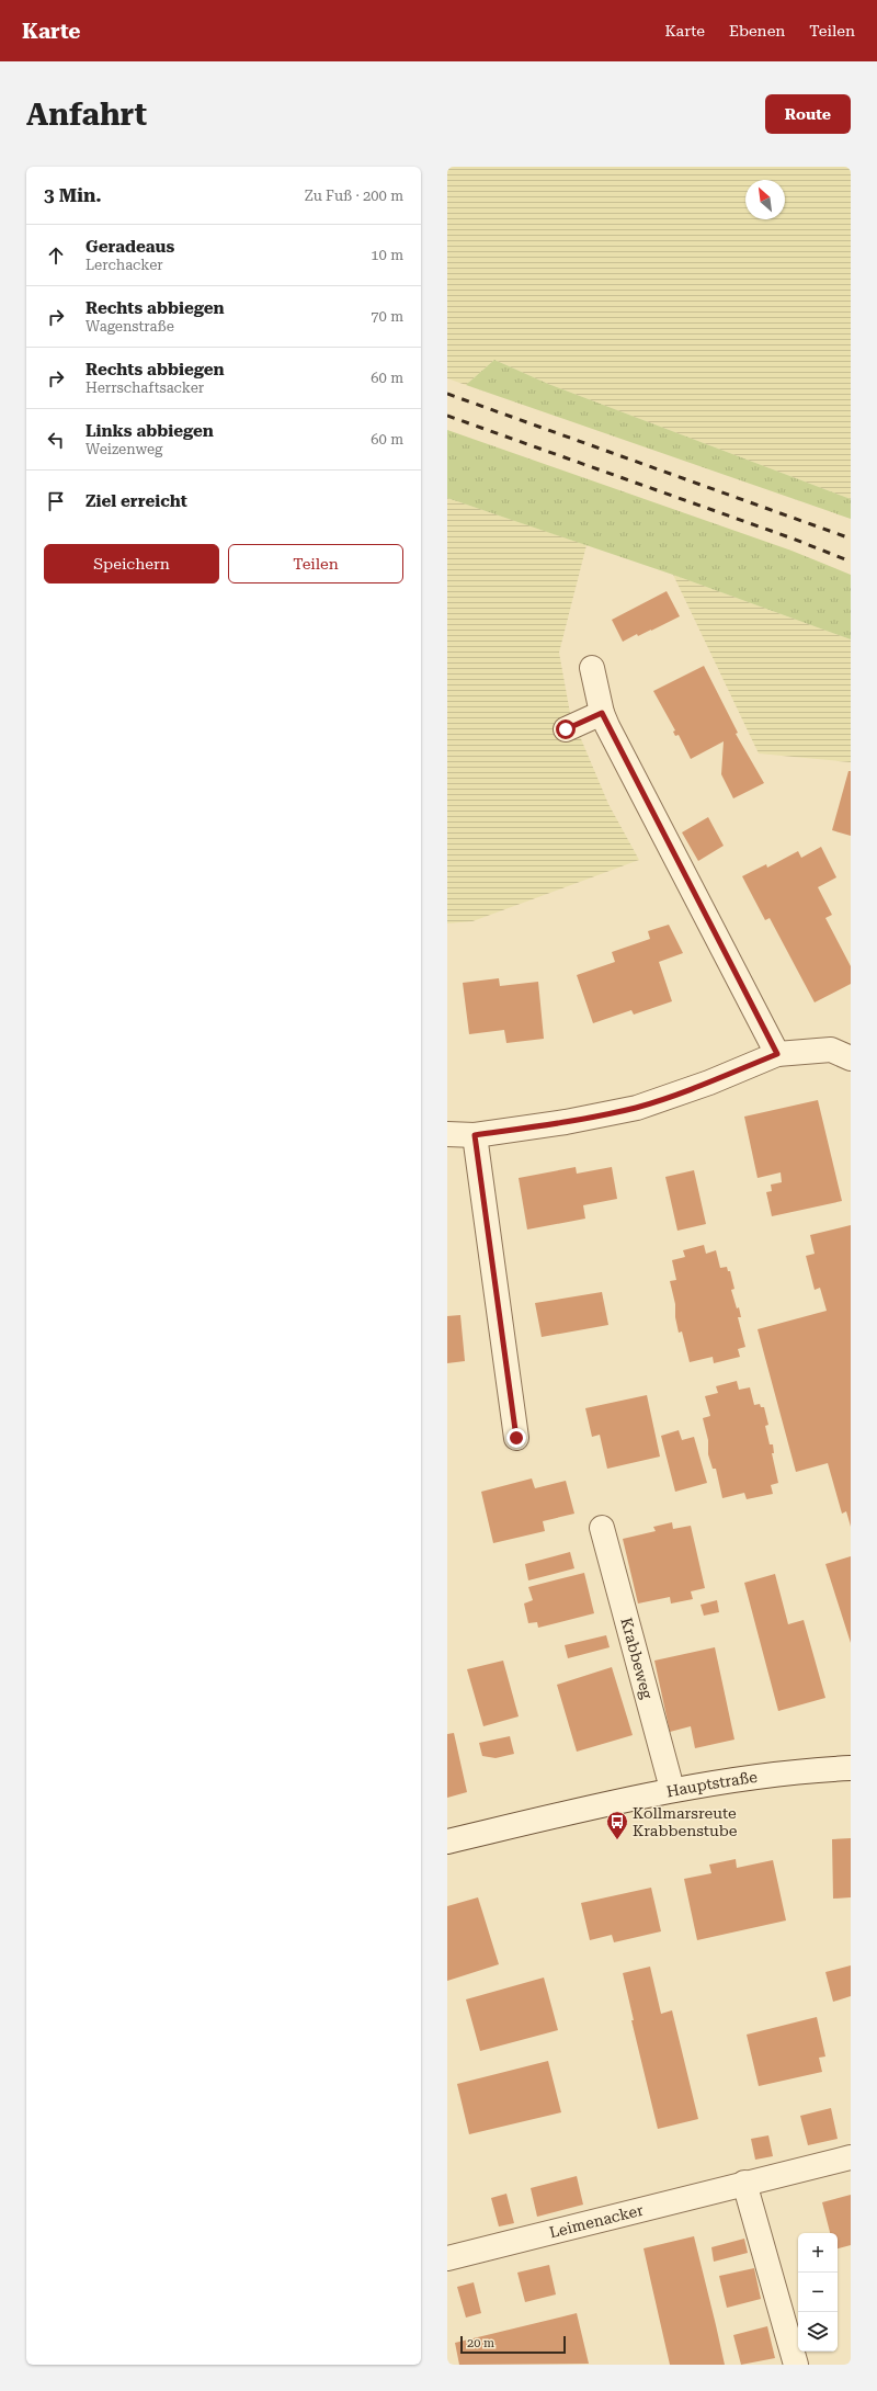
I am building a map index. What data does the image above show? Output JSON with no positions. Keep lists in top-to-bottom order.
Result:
{
  "streets": {
    "street": ["Krabbeweg", "Hauptstraße", "Leimenacker"]
  },
  "crossings": [
    ["Krabbeweg", "Hauptstraße"]
  ],
  "places": {
    "bus stop": ["Kollmarsreute Krabbenstube"]
  },
  "scale_bar": "20 m",
  "north": "top left",
  "page": {
    "header": "Karte",
    "nav": ["Karte", "Ebenen", "Teilen"],
    "buttons": [
      "Route",
      ["Speichern", "Teilen"]
    ],
    "title": "Anfahrt",
    "heading": ["3 Min.", "Zu Fuß · 200 m"],
    "list": [
      ["Geradeaus", "Lerchacker", "10 m"],
      ["Rechts abbiegen", "Wagenstraße", "70 m"],
      ["Rechts abbiegen", "Herrschaftsacker", "60 m"],
      ["Links abbiegen", "Weizenweg", "60 m"],
      "Ziel erreicht"
    ],
    "map_buttons": ["+", "−"],
    "scale": "20 m"
  }
}
